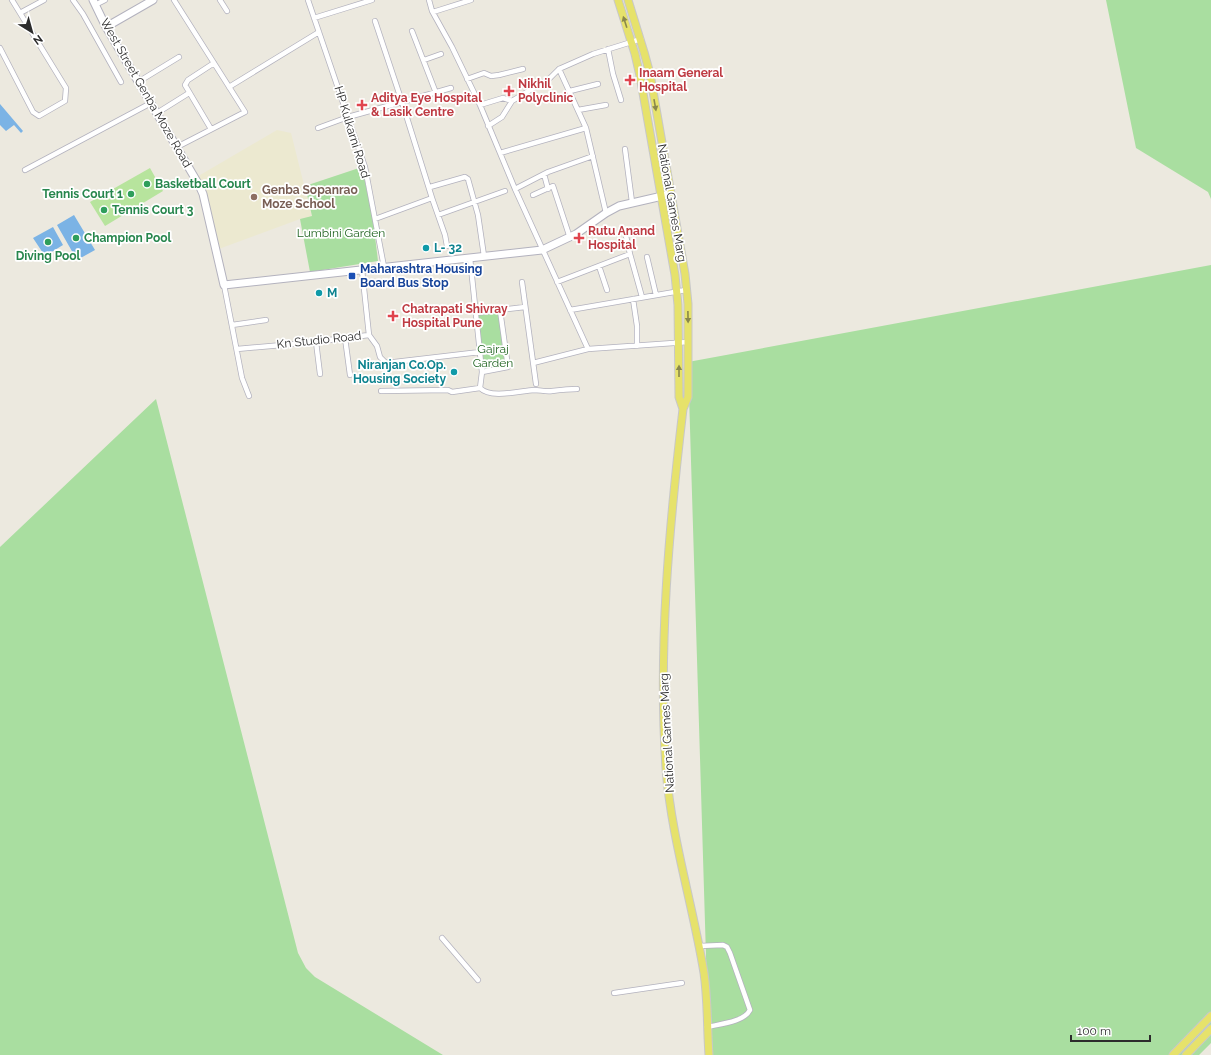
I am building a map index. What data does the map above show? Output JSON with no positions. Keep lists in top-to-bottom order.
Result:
{
  "streets": {
    "main road": ["National Games Marg"],
    "street": ["West Street Genba Moze Road", "HP Kulkarni Road", "Kn Studio Road"]
  },
  "crossings": [
    ["West Street Genba Moze Road", "Kn Studio Road"]
  ],
  "parks": ["Lumbini Garden", "Gajraj Garden"],
  "places": {
    "health": [
      "Inaam General Hospital",
      "Nikhil Polyclinic",
      "Aditya Eye Hospital & Lasik Centre",
      "Rutu Anand Hospital",
      "Chatrapati Shivray Hospital Pune"
    ],
    "other": [
      "Basketball Court",
      "Tennis Court 1",
      "Genba Sopanrao Moze School",
      "Tennis Court 3",
      "Champion Pool",
      "Diving Pool",
      "L- 32",
      "M",
      "Niranjan Co.Op. Housing Society"
    ],
    "transit": ["Maharashtra Housing Board Bus Stop"]
  },
  "scale_bar": "100 m",
  "north": "bottom right"
}
